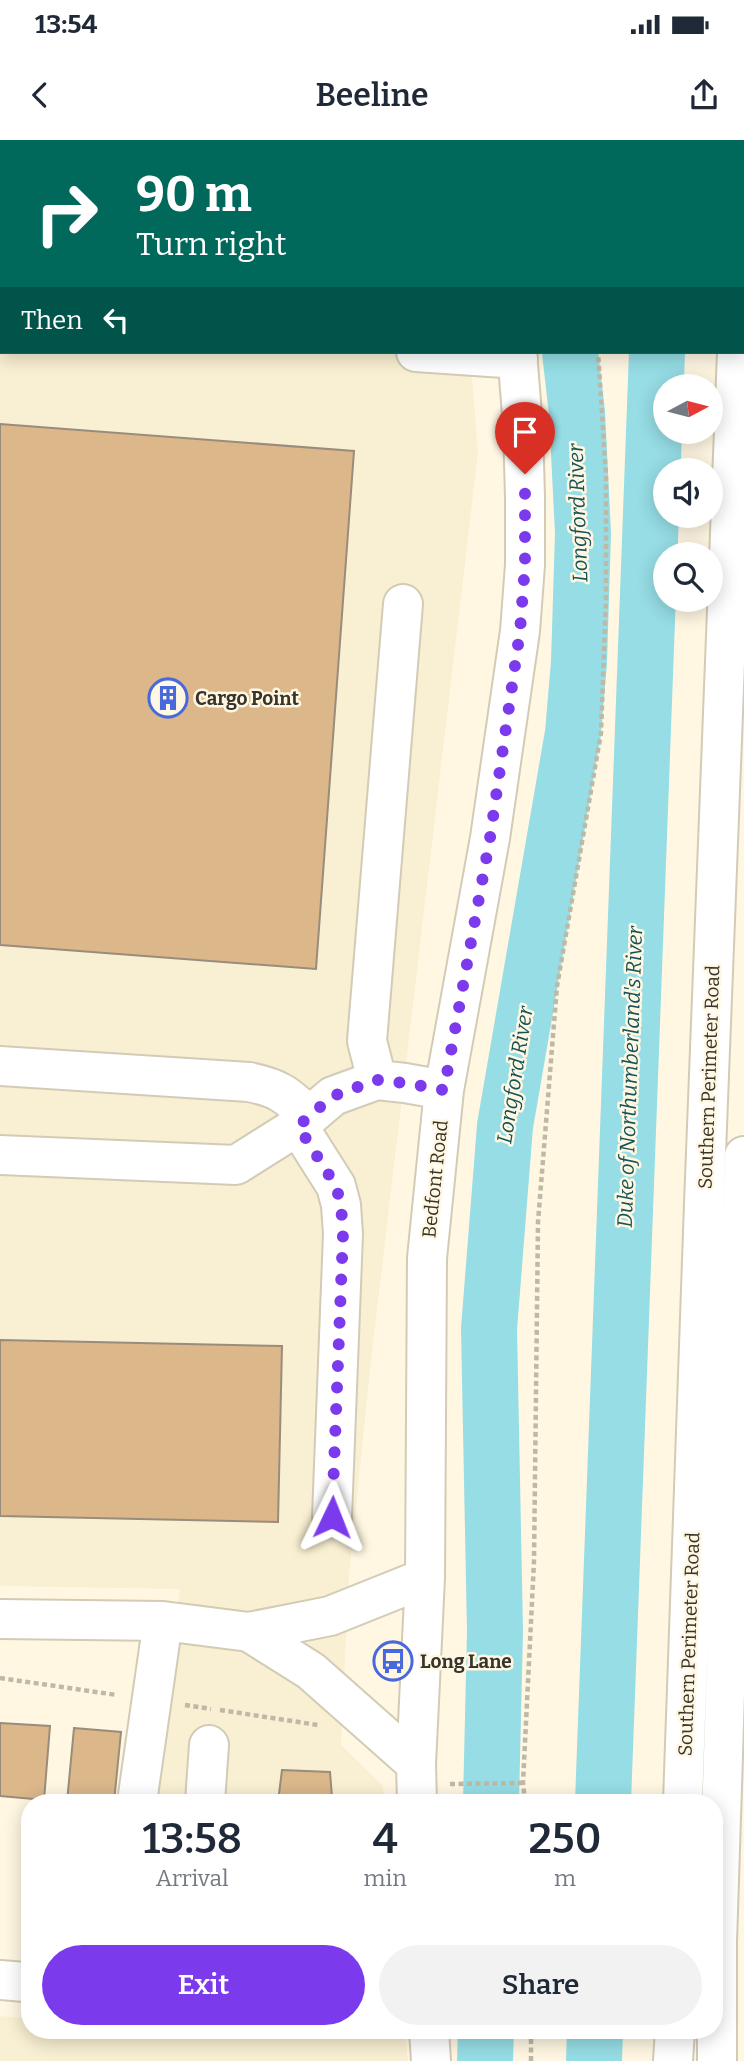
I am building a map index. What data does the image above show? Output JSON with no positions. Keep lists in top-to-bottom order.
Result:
{
  "streets": {
    "street": ["Southern Perimeter Road", "Bedfont Road"]
  },
  "water": ["Longford River", "Duke of Northumberland's River"],
  "places": {
    "building": ["Cargo Point"],
    "bus stop": ["Long Lane"]
  },
  "north": "right",
  "page": {
    "status": "13:54",
    "header": "Beeline",
    "turn": ["90 m", "Turn right"],
    "then": "Then",
    "eta": [
      "13:58",
      "Arrival",
      "4",
      "min",
      "250",
      "m"
    ],
    "buttons": ["Exit", "Share"]
  }
}
